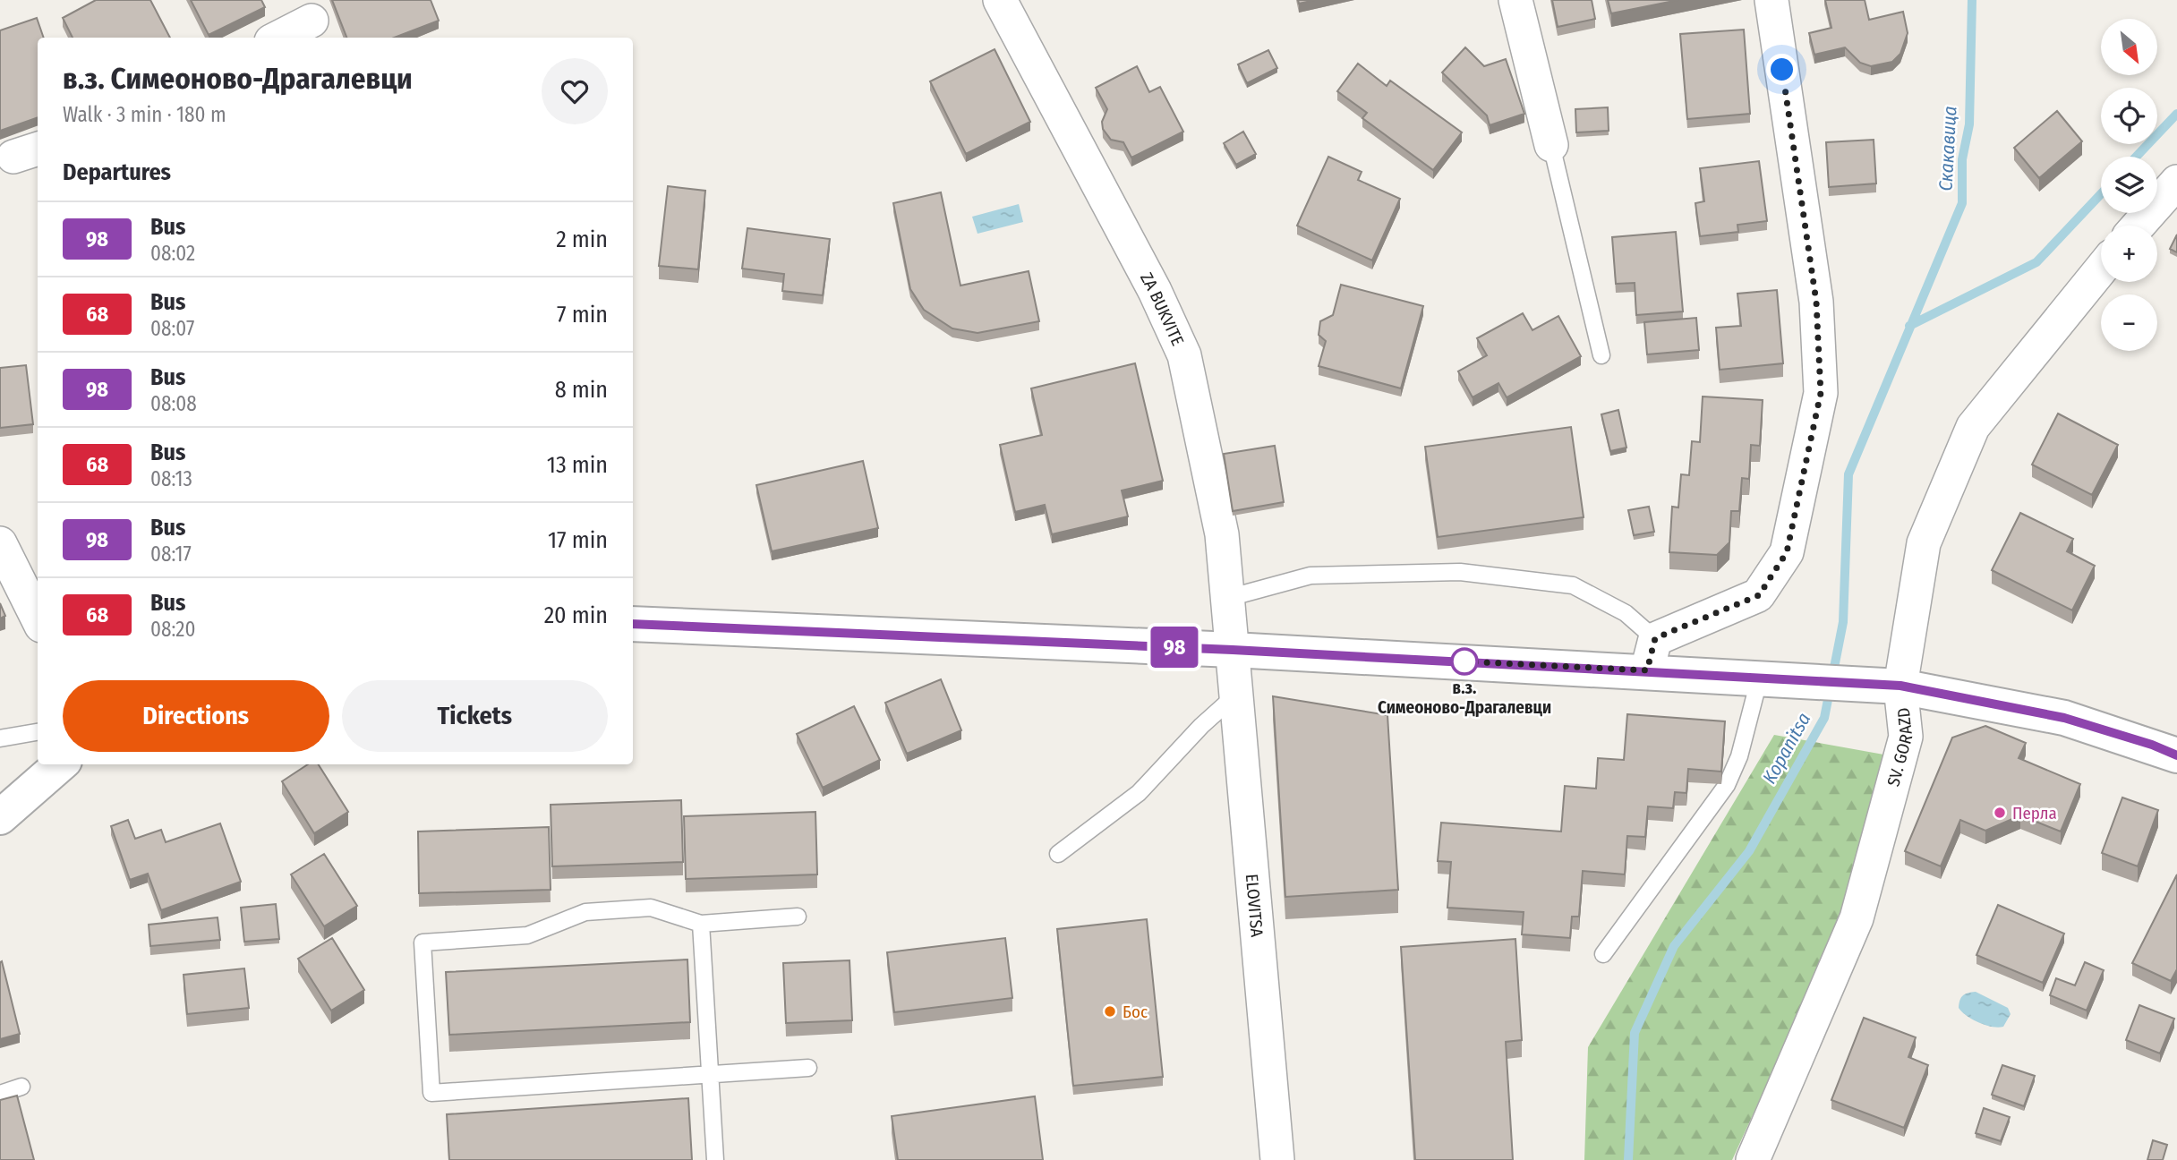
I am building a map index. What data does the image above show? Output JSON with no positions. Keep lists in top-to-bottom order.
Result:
{
  "streets": {
    "street": ["ZA BUKVITE", "SV. GORAZD", "ELOVITSA"]
  },
  "crossings": [
    ["ZA BUKVITE", "ELOVITSA"]
  ],
  "water": ["Скакавица", "Kopanitsa"],
  "places": ["в.з. Симеоново-Драгалевци", "Перла", "Бос"],
  "lines": ["bus line 98"],
  "north": "bottom right",
  "page": {
    "on_map": "98",
    "map_buttons": ["+", "−"],
    "heading": [
      ["в.з. Симеоново-Драгалевци", "Walk · 3 min · 180 m"],
      "Departures"
    ],
    "list": [
      {
        "mark": "98",
        "name": "Bus",
        "note": "08:02",
        "value": "2 min"
      },
      {
        "mark": "68",
        "name": "Bus",
        "note": "08:07",
        "value": "7 min"
      },
      {
        "mark": "98",
        "name": "Bus",
        "note": "08:08",
        "value": "8 min"
      },
      {
        "mark": "68",
        "name": "Bus",
        "note": "08:13",
        "value": "13 min"
      },
      {
        "mark": "98",
        "name": "Bus",
        "note": "08:17",
        "value": "17 min"
      },
      {
        "mark": "68",
        "name": "Bus",
        "note": "08:20",
        "value": "20 min"
      }
    ],
    "buttons": ["Directions", "Tickets"]
  }
}
